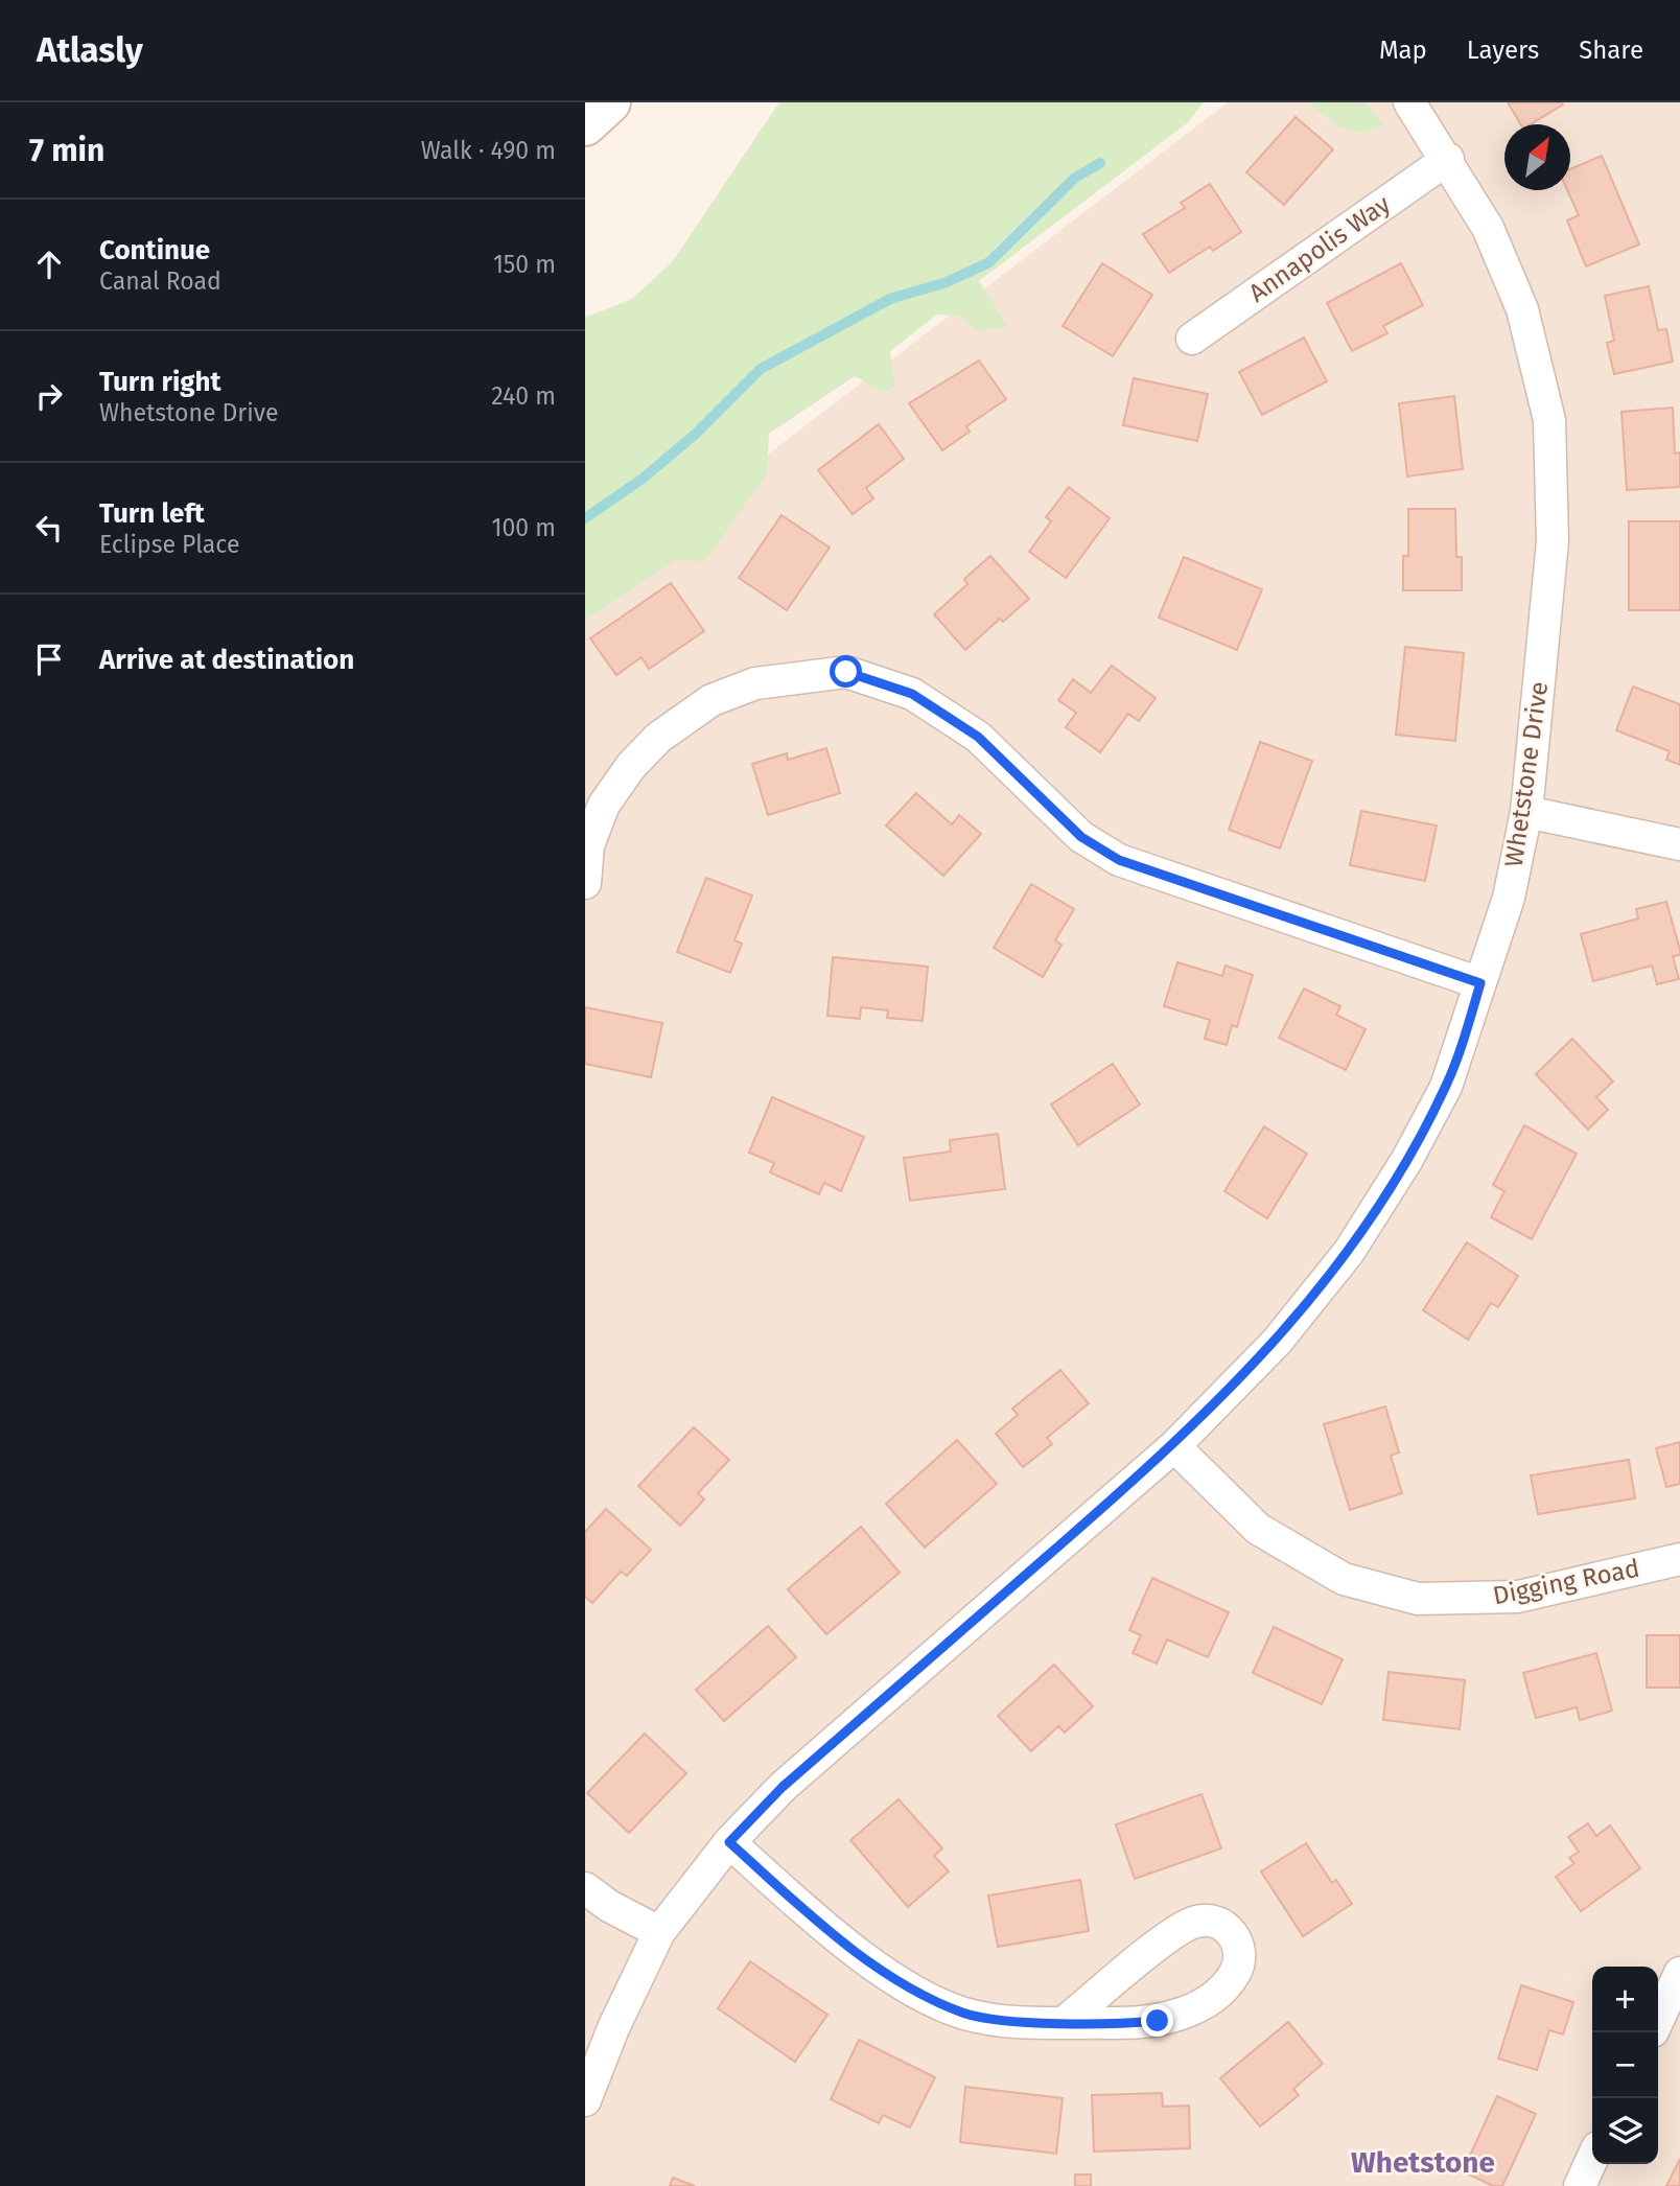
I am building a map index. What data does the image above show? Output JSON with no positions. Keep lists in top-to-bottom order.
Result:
{
  "streets": {
    "street": ["Annapolis Way", "Whetstone Drive", "Digging Road"]
  },
  "crossings": [
    ["Annapolis Way", "Whetstone Drive"],
    ["Whetstone Drive", "Digging Road"]
  ],
  "districts": ["Whetstone"],
  "north": "top right",
  "page": {
    "header": "Atlasly",
    "nav": ["Map", "Layers", "Share"],
    "heading": ["7 min", "Walk · 490 m"],
    "list": [
      ["Continue", "Canal Road", "150 m"],
      ["Turn right", "Whetstone Drive", "240 m"],
      ["Turn left", "Eclipse Place", "100 m"],
      "Arrive at destination"
    ],
    "map_buttons": ["+", "−"]
  }
}
